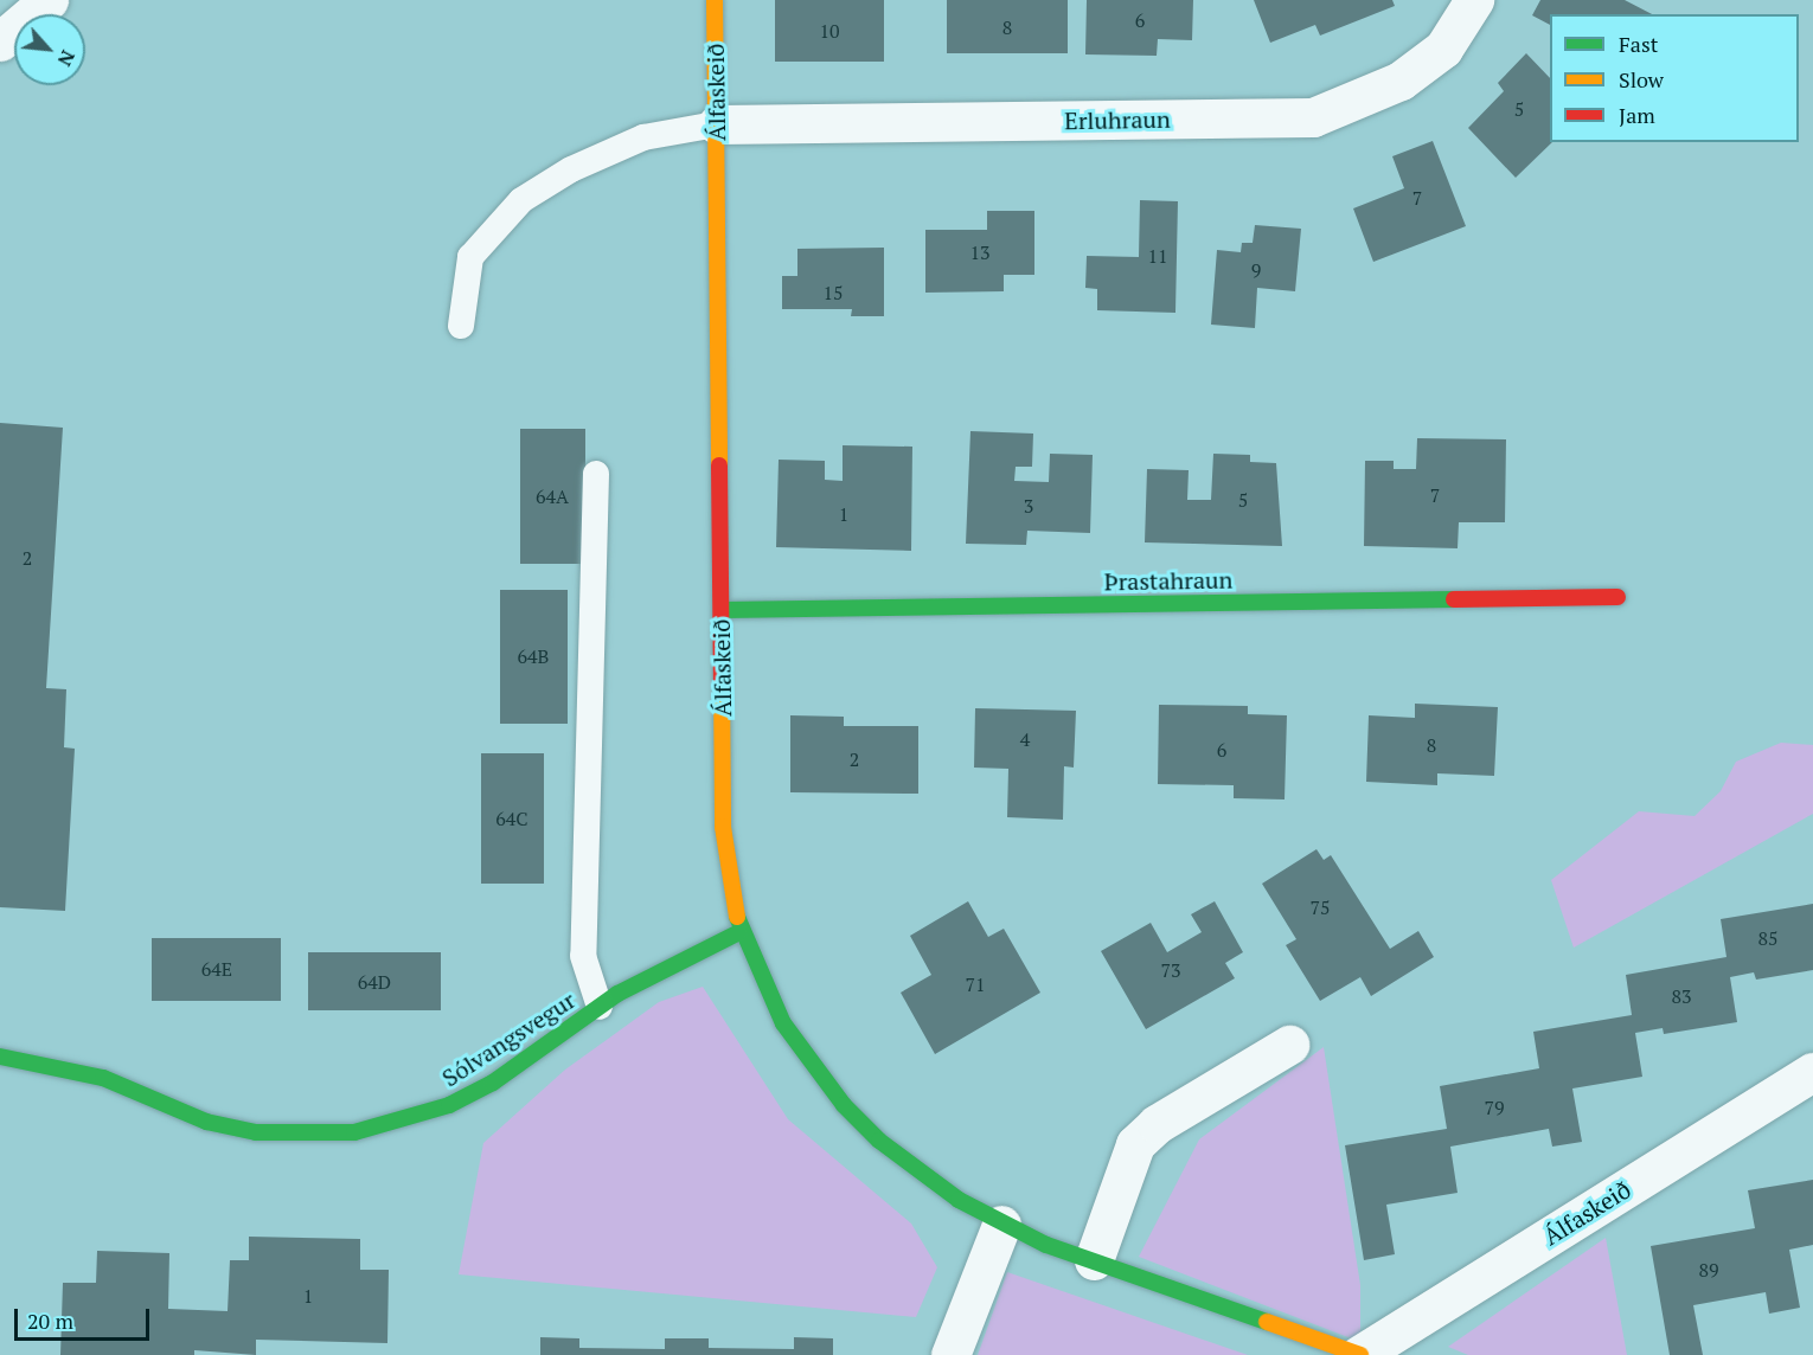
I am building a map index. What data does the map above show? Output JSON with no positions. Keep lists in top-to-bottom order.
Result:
{
  "streets": {
    "street": [
      "Álfaskeið",
      "Erluhraun",
      "Þrastahraun",
      "Sólvangsvegur"
    ]
  },
  "crossings": [
    ["Álfaskeið", "Erluhraun"],
    ["Álfaskeið", "Þrastahraun"],
    ["Álfaskeið", "Sólvangsvegur"]
  ],
  "house_numbers": [
    "6",
    "8",
    "10",
    "5",
    "7",
    "13",
    "11",
    "9",
    "15",
    "7",
    "64A",
    "5",
    "3",
    "1",
    "2",
    "64B",
    "4",
    "8",
    "6",
    "2",
    "64C",
    "75",
    "85",
    "64E",
    "73",
    "64D",
    "71",
    "83",
    "79",
    "89",
    "1"
  ],
  "legend": ["Fast", "Slow", "Jam"],
  "scale_bar": "20 m",
  "north": "bottom right"
}
